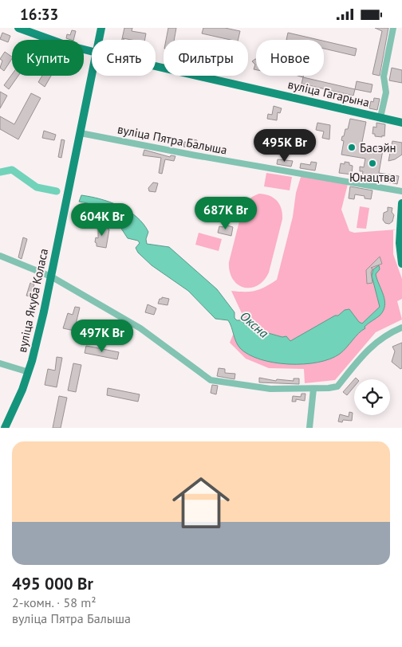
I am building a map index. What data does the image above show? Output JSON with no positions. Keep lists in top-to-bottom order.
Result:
{
  "streets": {
    "main road": ["вуліца Гагарына", "вуліца Якуба Коласа"],
    "street": ["вуліца Пятра Балыша"]
  },
  "crossings": [
    ["вуліца Пятра Балыша", "вуліца Якуба Коласа"]
  ],
  "water": ["Оксна"],
  "places": ["Басэйн", "Юнацтва"],
  "page": {
    "status": "16:33",
    "chip": [
      "Купить",
      "Снять",
      "Фильтры",
      "Новое"
    ],
    "price": [
      "495K Br",
      "687K Br",
      "604K Br",
      "497K Br"
    ],
    "list": [
      {
        "name": "495 000 Br",
        "note": "2-комн. · 58 m² · вуліца Пятра Балыша"
      }
    ]
  }
}
